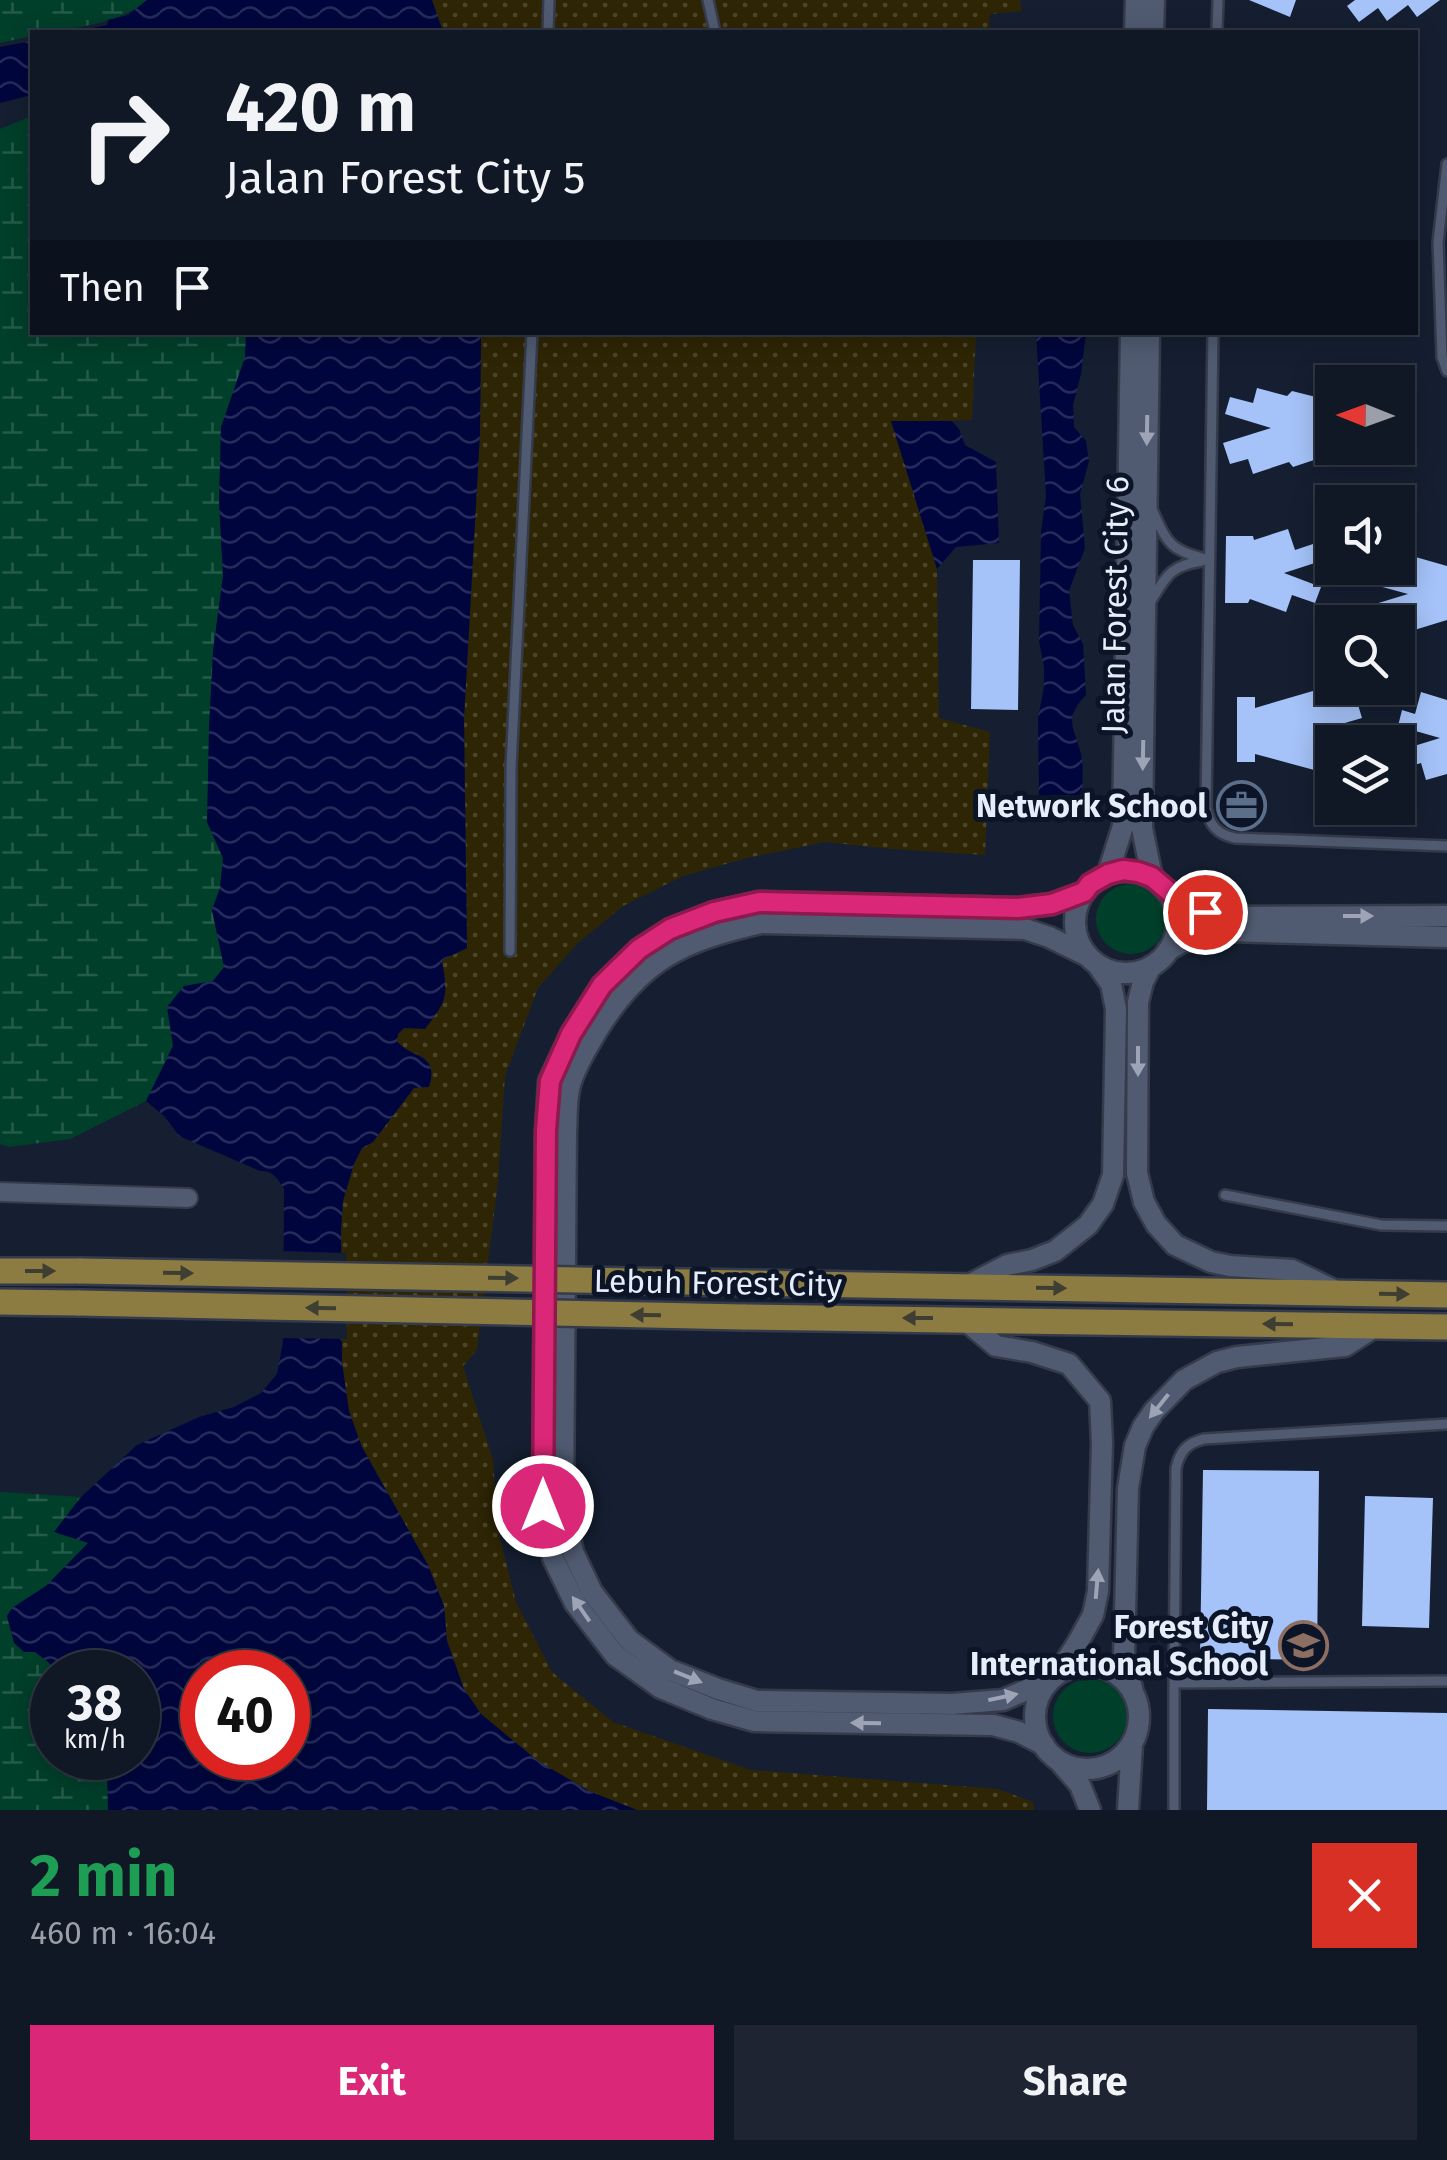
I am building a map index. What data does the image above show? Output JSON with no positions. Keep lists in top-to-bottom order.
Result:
{
  "streets": {
    "main road": ["Lebuh Forest City"],
    "street": ["Jalan Forest City 6"]
  },
  "places": {
    "office": ["Network School"],
    "school or university": ["Forest City International School"]
  },
  "north": "left",
  "page": {
    "turn": ["420 m", "Jalan Forest City 5"],
    "then": "Then",
    "speed": "38 km/h",
    "limit": "40",
    "heading": ["2 min", "460 m · 16:04"],
    "buttons": ["Exit", "Share"]
  }
}
